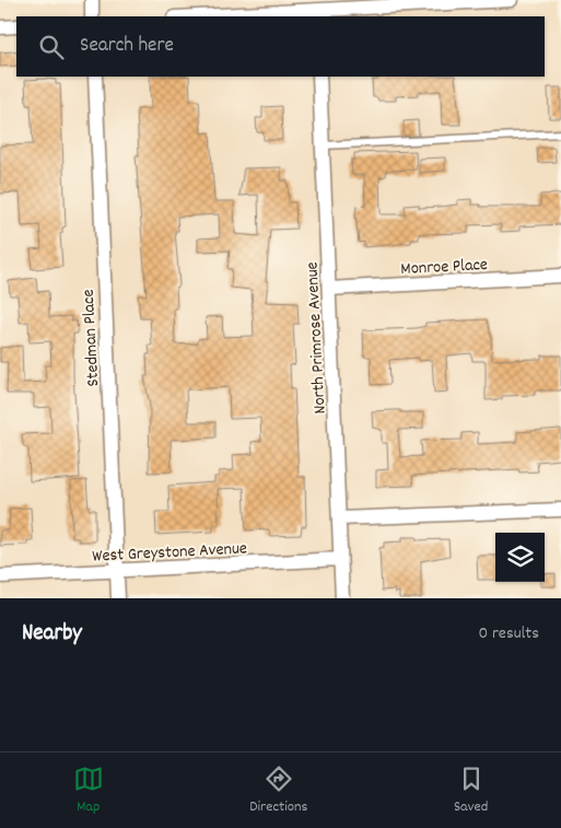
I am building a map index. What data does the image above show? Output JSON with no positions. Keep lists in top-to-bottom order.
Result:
{
  "streets": {
    "street": [
      "Monroe Place",
      "Stedman Place",
      "North Primrose Avenue",
      "West Greystone Avenue"
    ]
  },
  "crossings": [
    ["Monroe Place", "North Primrose Avenue"],
    ["Stedman Place", "West Greystone Avenue"],
    ["North Primrose Avenue", "West Greystone Avenue"]
  ],
  "page": {
    "search": "Search here",
    "heading": ["Nearby", "0 results"],
    "nav": ["Map", "Directions", "Saved"]
  }
}
